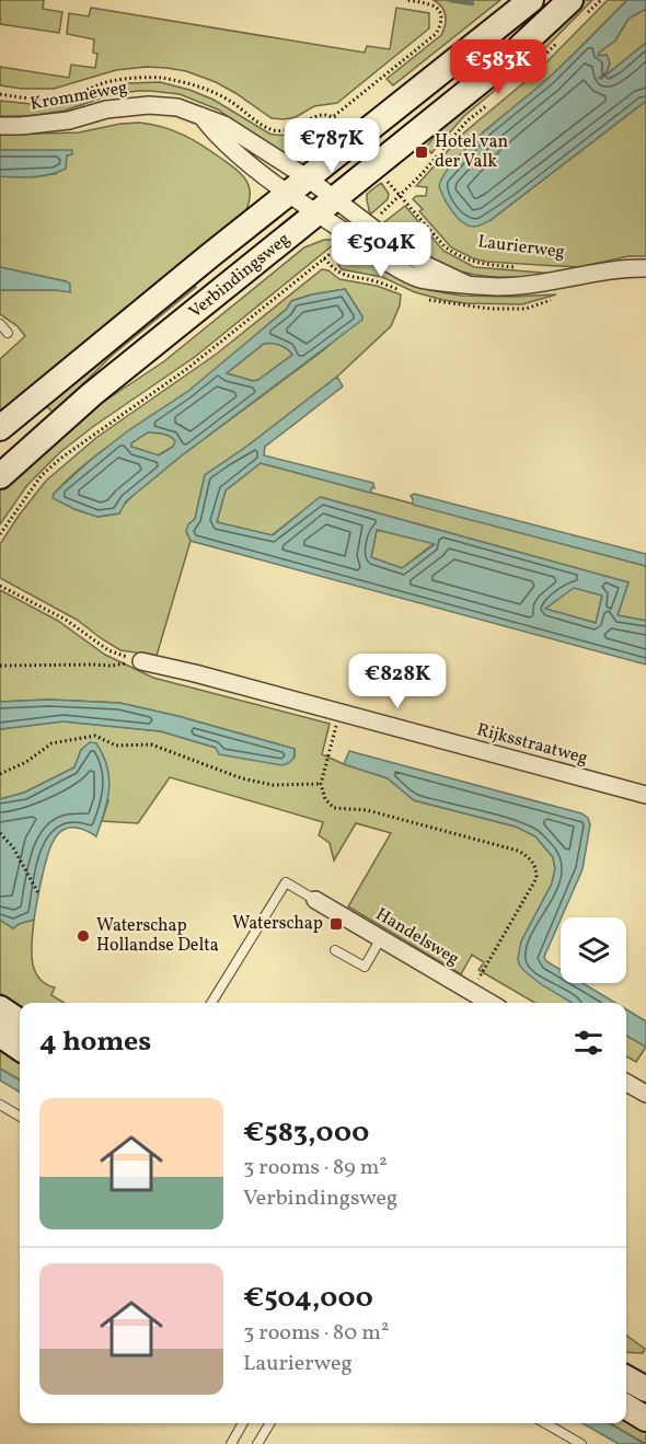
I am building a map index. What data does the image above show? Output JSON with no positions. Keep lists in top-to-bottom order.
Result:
{
  "streets": {
    "street": [
      "Krommeweg",
      "Laurierweg",
      "Verbindingsweg",
      "Rijksstraatweg",
      "Handelsweg"
    ]
  },
  "crossings": [
    ["Krommeweg", "Verbindingsweg"],
    ["Laurierweg", "Verbindingsweg"]
  ],
  "places": {
    "transit": ["Hotel van der Valk", "Waterschap"],
    "other": ["Waterschap Hollandse Delta"]
  },
  "page": {
    "price": [
      "€583K",
      "€787K",
      "€504K",
      "€828K"
    ],
    "heading": "4 homes",
    "list": [
      {
        "name": "€583,000",
        "note": "3 rooms · 89 m² · Verbindingsweg"
      },
      {
        "name": "€504,000",
        "note": "3 rooms · 80 m² · Laurierweg"
      }
    ]
  }
}
